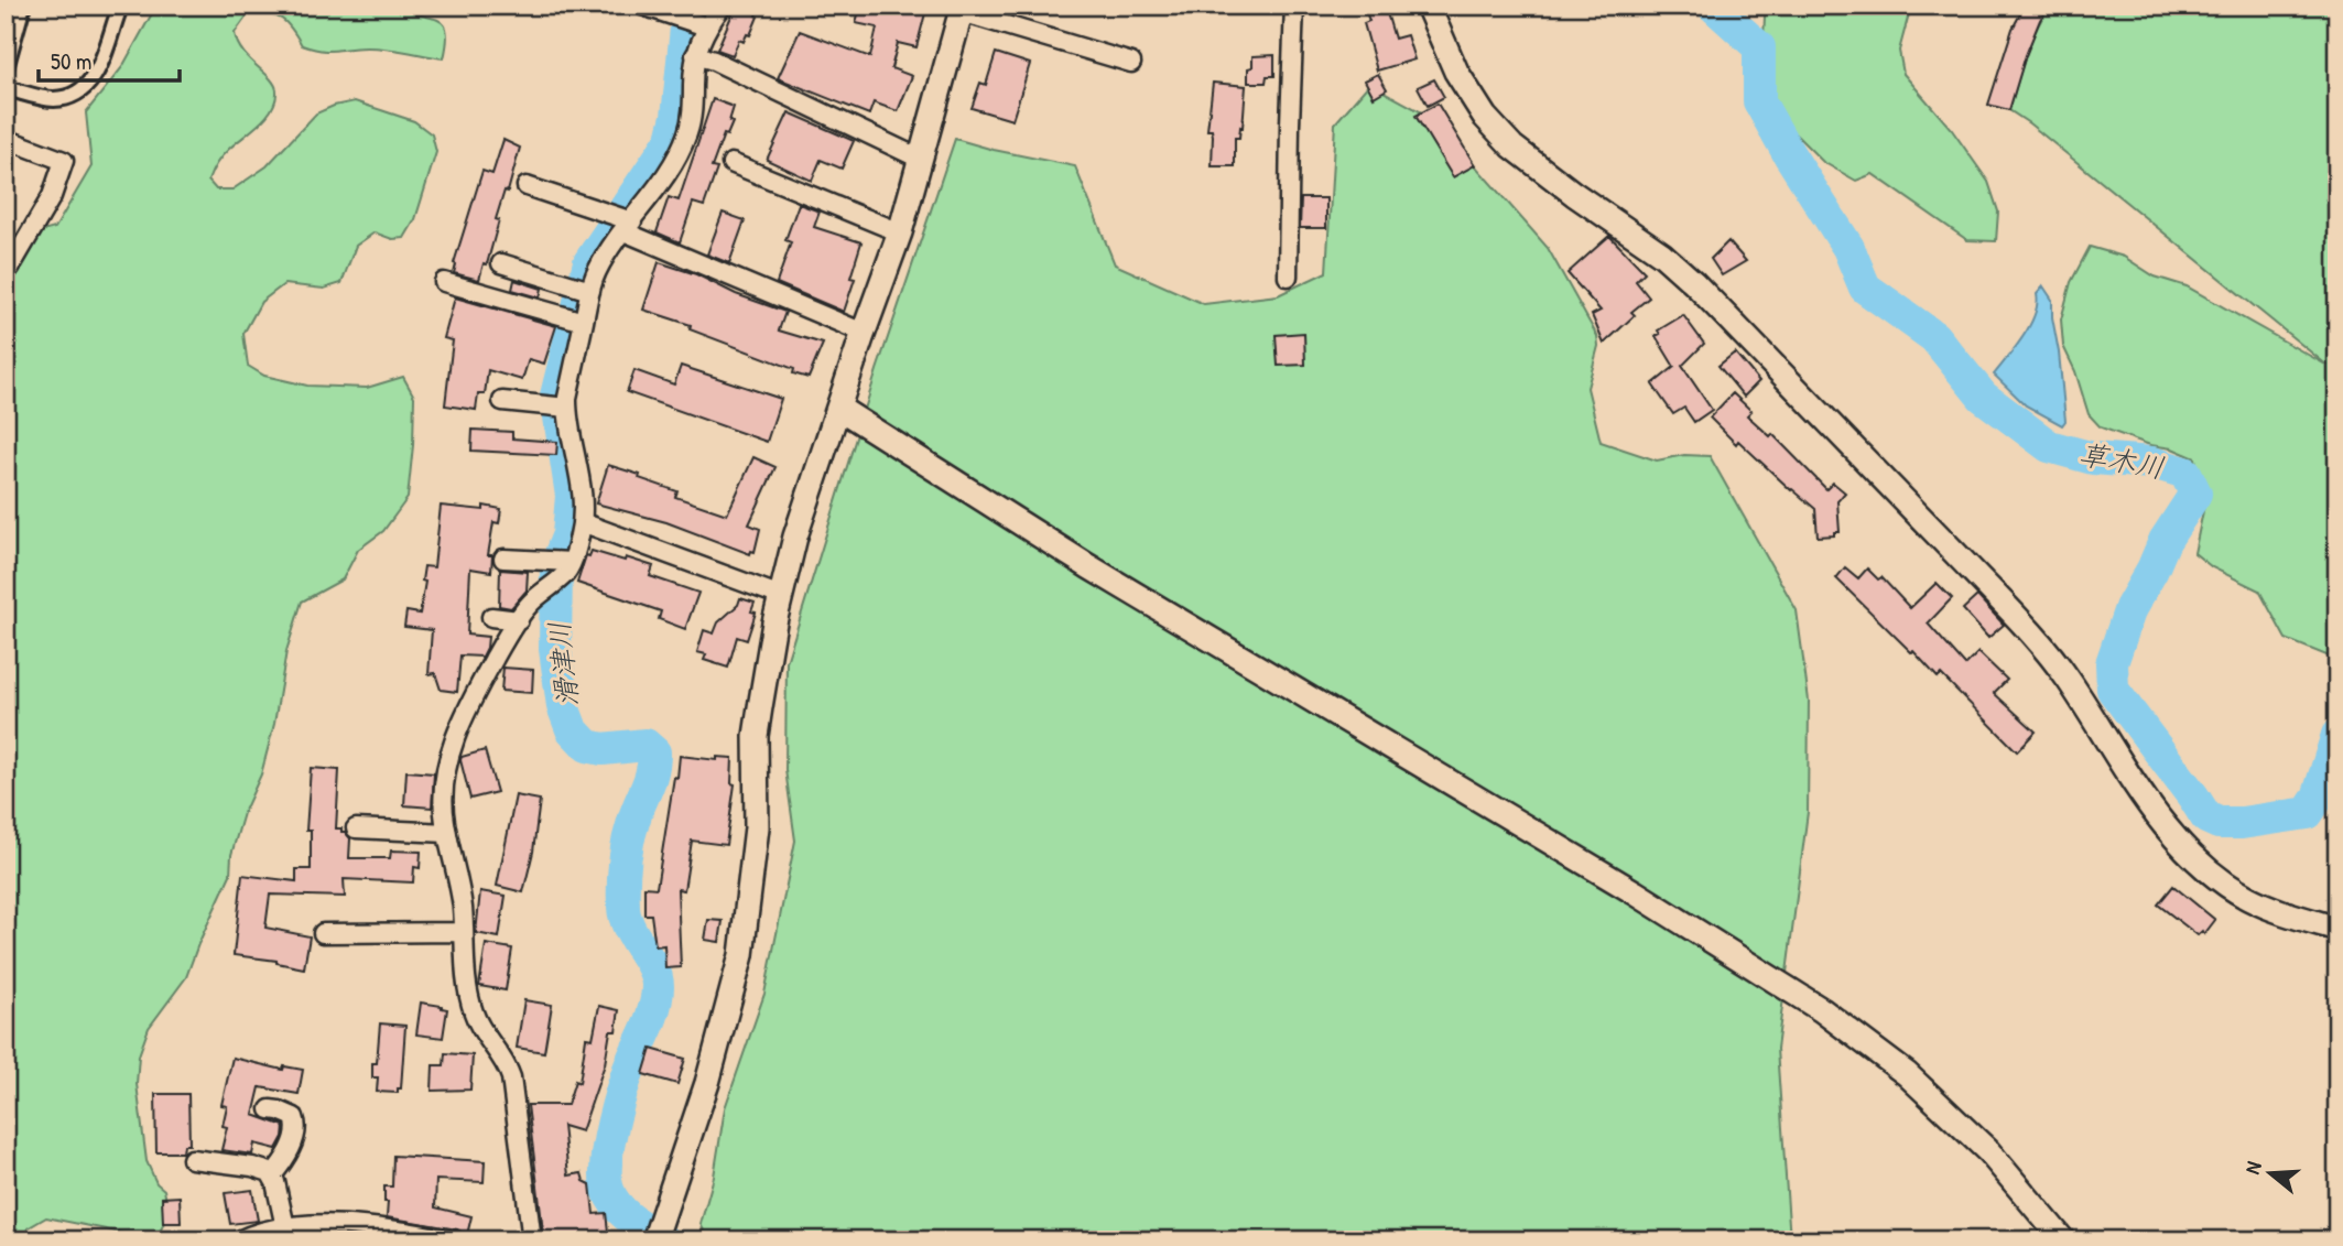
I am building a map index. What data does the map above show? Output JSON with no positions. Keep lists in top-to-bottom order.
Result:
{
  "water": ["草木川", "滑津川"],
  "scale_bar": "50 m",
  "north": "left"
}
